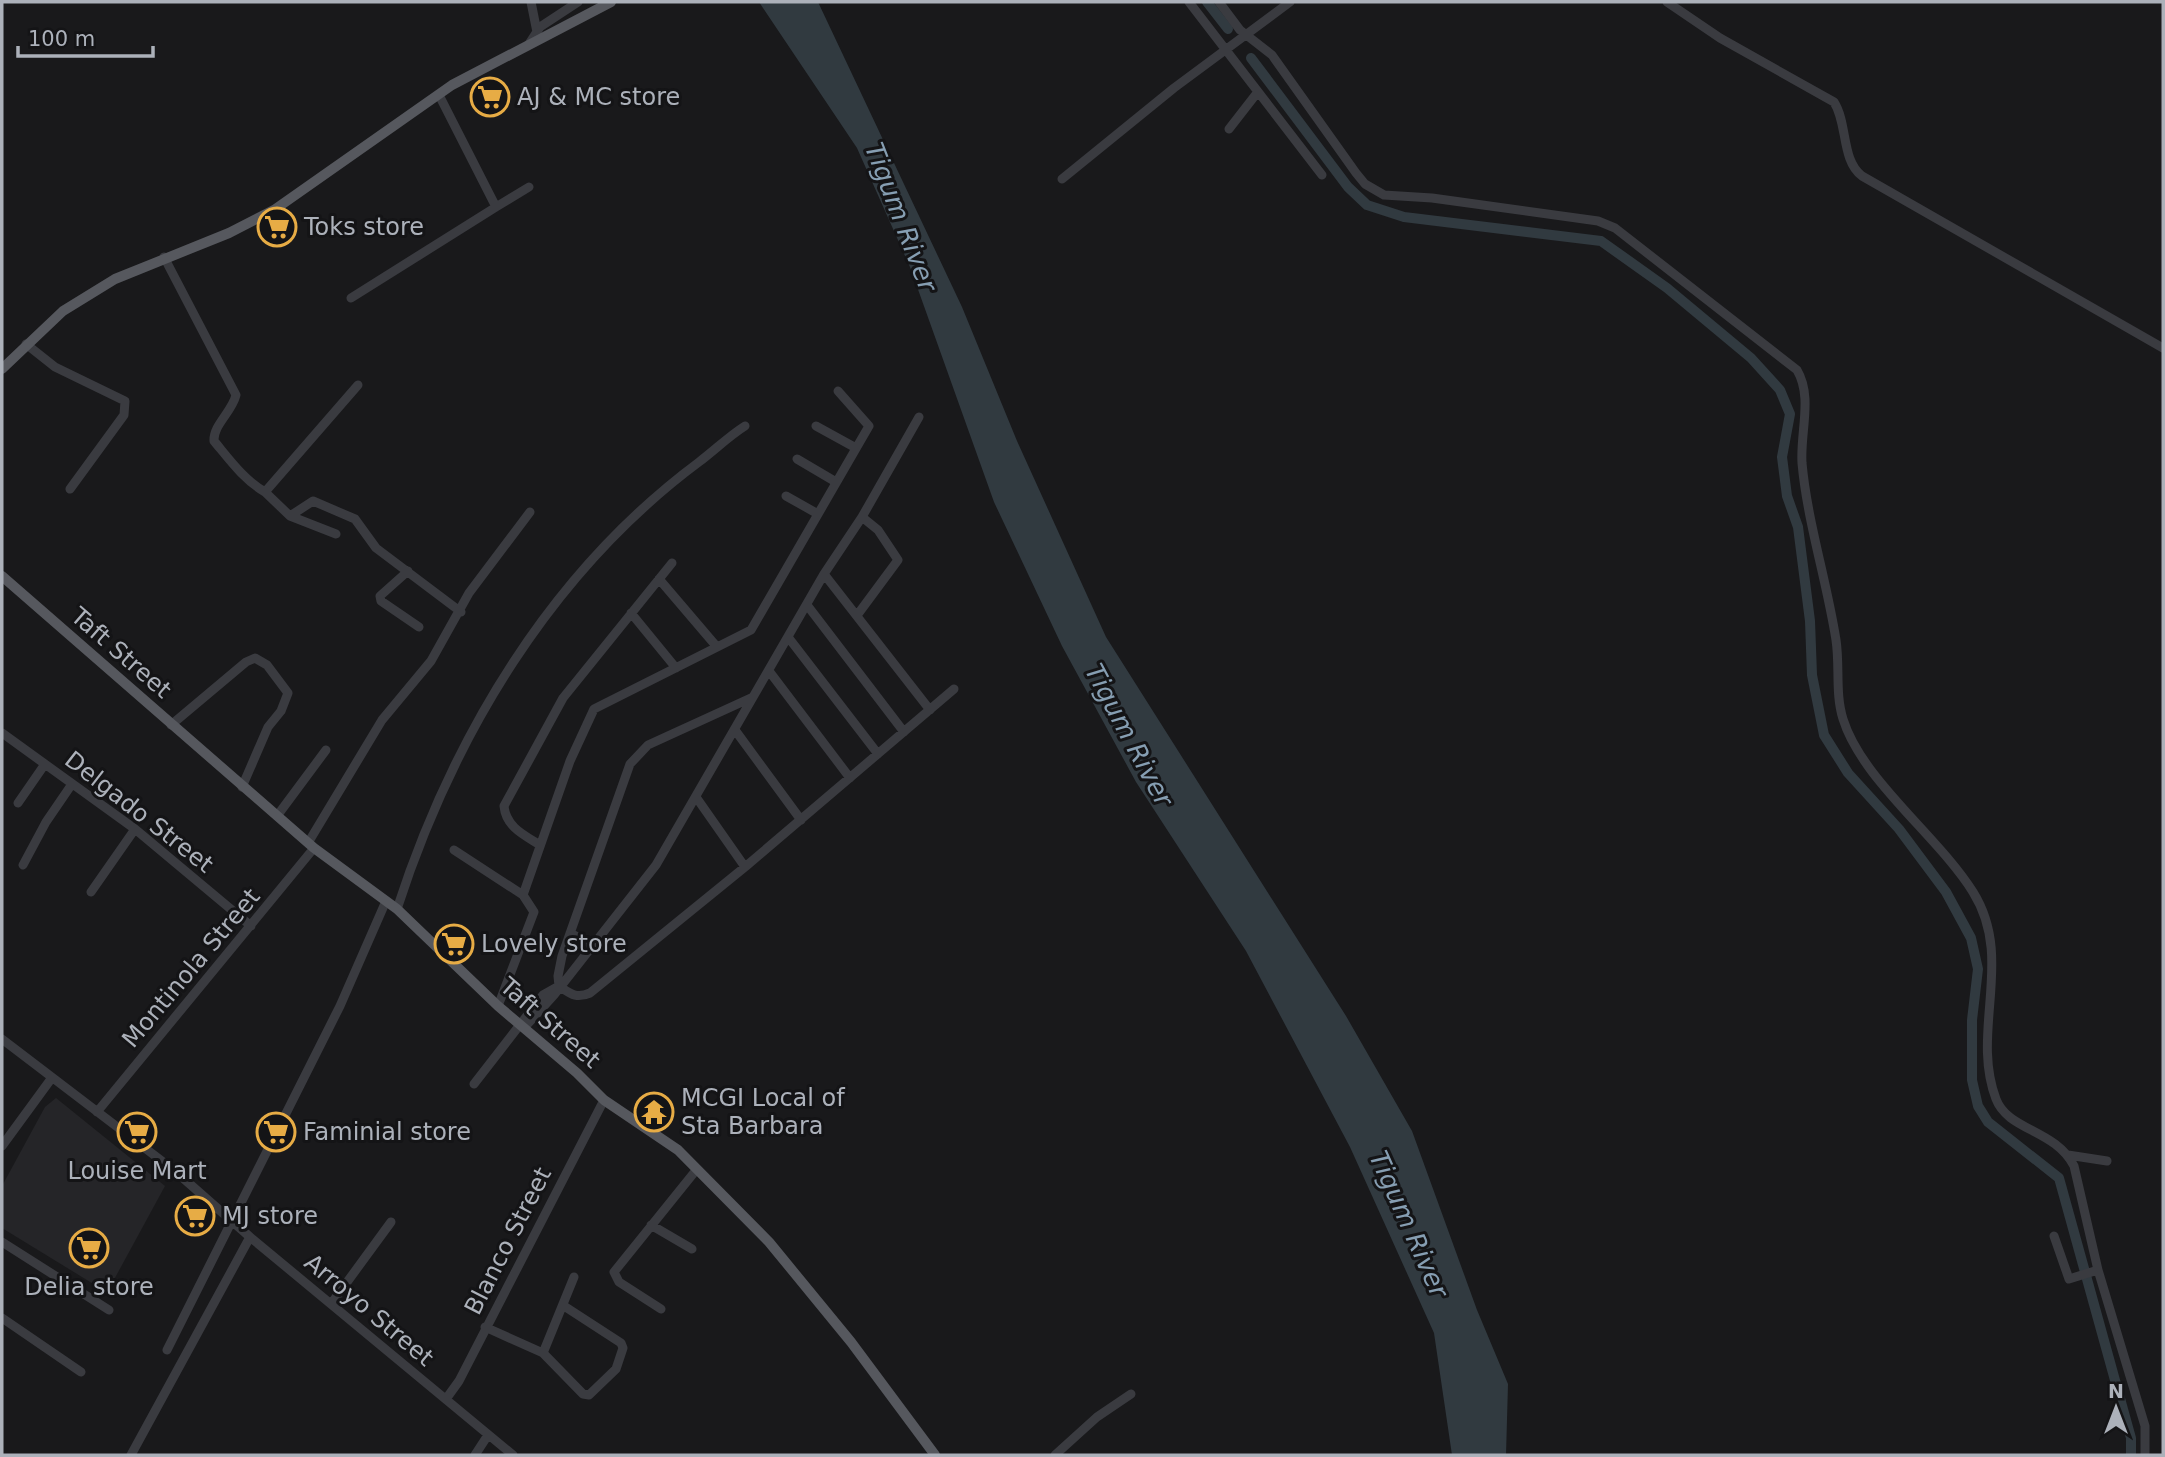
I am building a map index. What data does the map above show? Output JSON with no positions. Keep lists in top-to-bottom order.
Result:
{
  "streets": {
    "main road": ["Taft Street"],
    "street": [
      "Delgado Street",
      "Montinola Street",
      "Blanco Street",
      "Arroyo Street"
    ]
  },
  "crossings": [
    ["Taft Street", "Montinola Street"],
    ["Taft Street", "Blanco Street"],
    ["Delgado Street", "Montinola Street"],
    ["Montinola Street", "Arroyo Street"],
    ["Blanco Street", "Arroyo Street"]
  ],
  "water": ["Tigum River"],
  "places": {
    "supermarket": [
      "AJ & MC store",
      "Toks store",
      "Lovely store",
      "Louise Mart",
      "Faminial store",
      "MJ store",
      "Delia store"
    ],
    "temple": ["MCGI Local of Sta Barbara"]
  },
  "scale_bar": "100 m",
  "north": "top"
}
